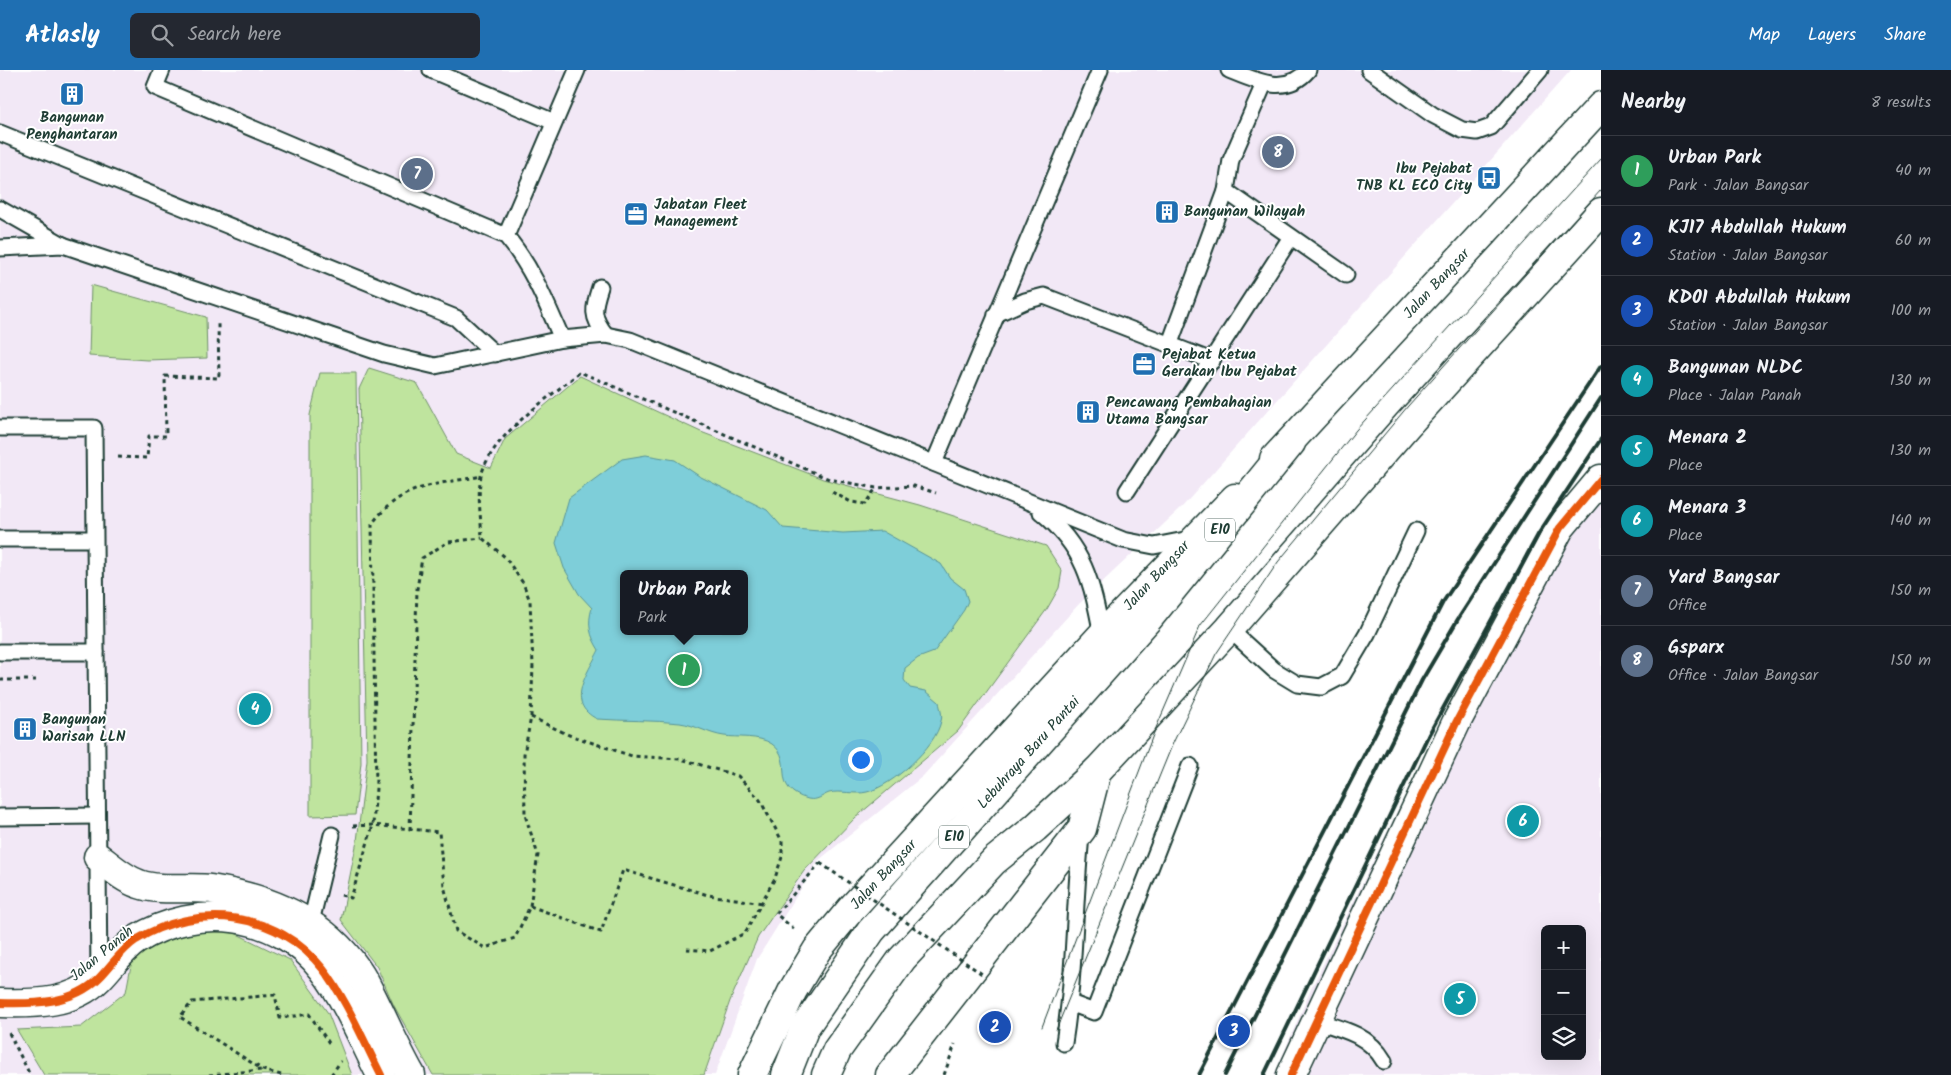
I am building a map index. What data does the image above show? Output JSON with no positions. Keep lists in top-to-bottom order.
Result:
{
  "streets": {
    "main road": [
      "Jalan Bangsar",
      "E10",
      "Lebuhraya Baru Pantai",
      "Jalan Panah"
    ]
  },
  "crossings": [
    ["Jalan Bangsar", "Lebuhraya Baru Pantai"]
  ],
  "places": {
    "building": [
      "Bangunan Penghantaran",
      "Bangunan Wilayah",
      "Pencawang Pembahagian Utama Bangsar",
      "Bangunan Warisan LLN"
    ],
    "bus stop": ["Ibu Pejabat TNB KL ECO City"],
    "office": ["Jabatan Fleet Management", "Pejabat Ketua Gerakan Ibu Pejabat"]
  },
  "page": {
    "header": "Atlasly",
    "search": "Search here",
    "nav": ["Map", "Layers", "Share"],
    "heading": ["Nearby", "8 results"],
    "pins": [
      "8",
      "7",
      "1",
      "4",
      "6",
      "5",
      "2",
      "3"
    ],
    "list": [
      {
        "mark": "1",
        "name": "Urban Park",
        "note": "Park · Jalan Bangsar",
        "value": "40 m"
      },
      {
        "mark": "2",
        "name": "KJ17 Abdullah Hukum",
        "note": "Station · Jalan Bangsar",
        "value": "60 m"
      },
      {
        "mark": "3",
        "name": "KD01 Abdullah Hukum",
        "note": "Station · Jalan Bangsar",
        "value": "100 m"
      },
      {
        "mark": "4",
        "name": "Bangunan NLDC",
        "note": "Place · Jalan Panah",
        "value": "130 m"
      },
      {
        "mark": "5",
        "name": "Menara 2",
        "note": "Place",
        "value": "130 m"
      },
      {
        "mark": "6",
        "name": "Menara 3",
        "note": "Place",
        "value": "140 m"
      },
      {
        "mark": "7",
        "name": "Yard Bangsar",
        "note": "Office",
        "value": "150 m"
      },
      {
        "mark": "8",
        "name": "Gsparx",
        "note": "Office · Jalan Bangsar",
        "value": "150 m"
      }
    ],
    "popup": ["Urban Park", "Park"],
    "map_buttons": ["+", "−"]
  }
}
